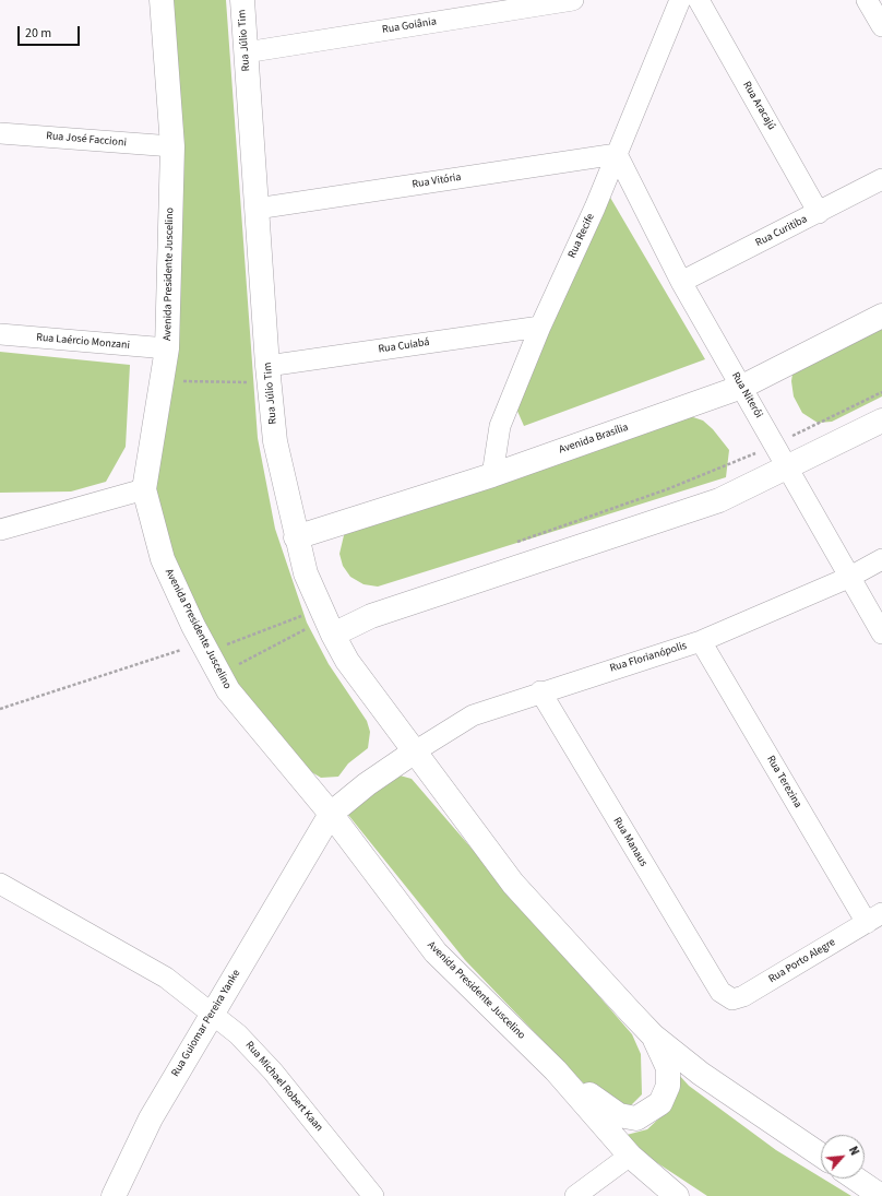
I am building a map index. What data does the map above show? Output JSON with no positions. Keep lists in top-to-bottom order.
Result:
{
  "streets": {
    "main road": [
      "Rua Júlio Tim",
      "Avenida Presidente Juscelino",
      "Avenida Brasília",
      "Rua Guiomar Pereira Yanke"
    ],
    "street": [
      "Rua Goiânia",
      "Rua Aracajú",
      "Rua José Faccioni",
      "Rua Vitória",
      "Rua Curitiba",
      "Rua Recife",
      "Rua Laércio Monzani",
      "Rua Cuiabá",
      "Rua Niterói",
      "Rua Florianópolis",
      "Rua Terezina",
      "Rua Manaus",
      "Rua Porto Alegre",
      "Rua Michael Robert Kaan"
    ]
  },
  "crossings": [
    ["Rua Goiânia", "Rua Júlio Tim"],
    ["Rua Júlio Tim", "Rua Vitória"],
    ["Rua Júlio Tim", "Rua Cuiabá"],
    ["Rua Júlio Tim", "Avenida Brasília"],
    ["Rua Júlio Tim", "Rua Florianópolis"],
    ["Rua Júlio Tim", "Rua Guiomar Pereira Yanke"],
    ["Rua Aracajú", "Rua Curitiba"],
    ["Rua José Faccioni", "Avenida Presidente Juscelino"],
    ["Rua Vitória", "Rua Recife"],
    ["Rua Vitória", "Rua Niterói"],
    ["Rua Curitiba", "Rua Niterói"],
    ["Rua Recife", "Rua Cuiabá"],
    ["Rua Recife", "Rua Niterói"],
    ["Rua Recife", "Avenida Brasília"],
    ["Avenida Presidente Juscelino", "Rua Laércio Monzani"],
    ["Avenida Presidente Juscelino", "Rua Guiomar Pereira Yanke"],
    ["Rua Niterói", "Avenida Brasília"],
    ["Rua Niterói", "Rua Florianópolis"],
    ["Rua Florianópolis", "Rua Terezina"],
    ["Rua Florianópolis", "Rua Manaus"],
    ["Rua Florianópolis", "Rua Guiomar Pereira Yanke"],
    ["Rua Terezina", "Rua Porto Alegre"],
    ["Rua Manaus", "Rua Porto Alegre"],
    ["Rua Guiomar Pereira Yanke", "Rua Michael Robert Kaan"]
  ],
  "scale_bar": "20 m",
  "north": "top right"
}
